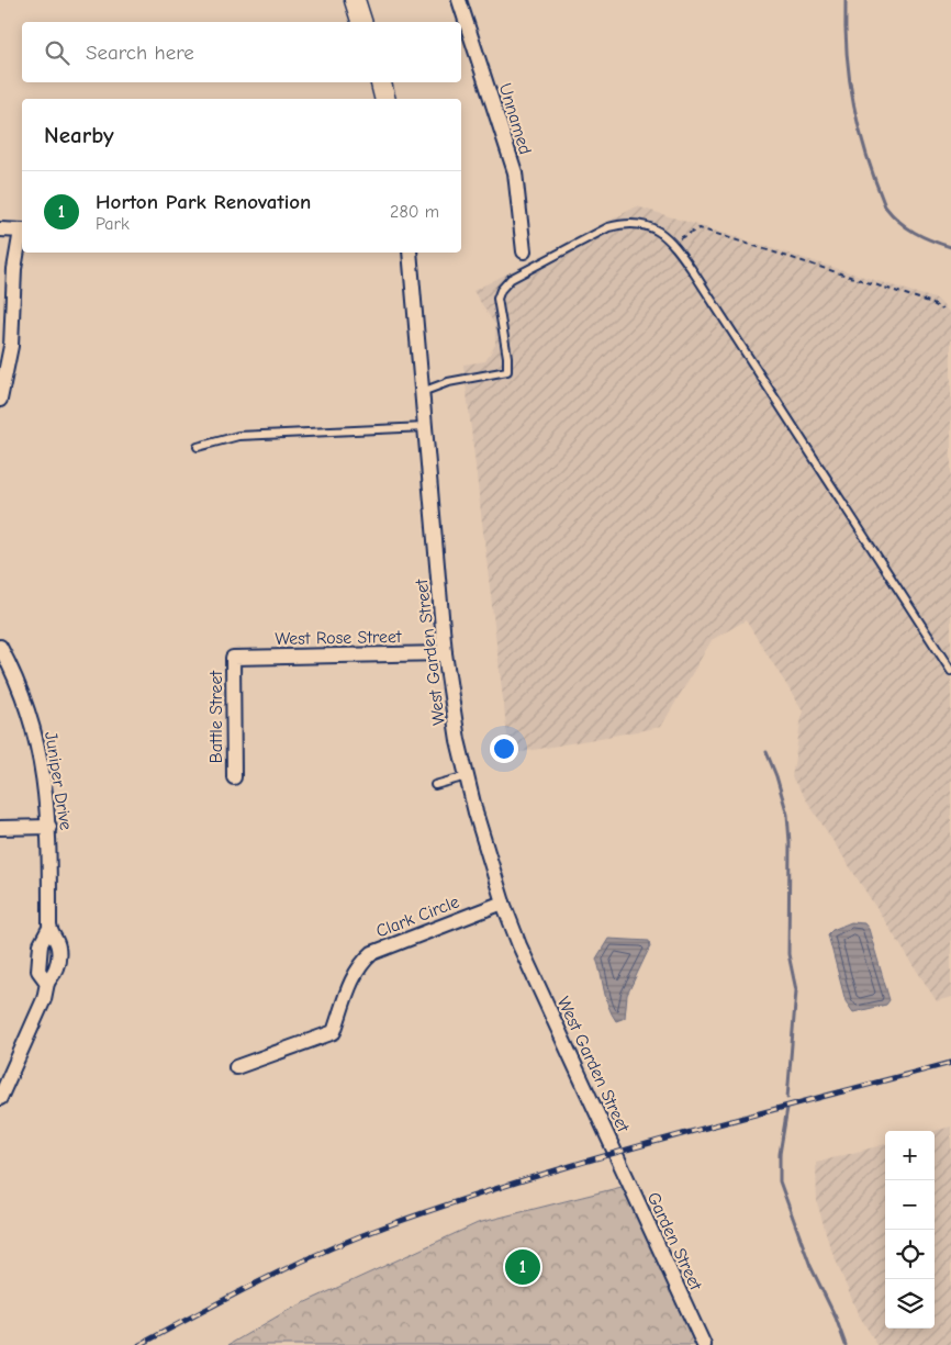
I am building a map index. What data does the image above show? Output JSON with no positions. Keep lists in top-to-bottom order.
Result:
{
  "streets": {
    "street": [
      "Unnamed",
      "West Rose Street",
      "West Garden Street",
      "Battle Street",
      "Juniper Drive",
      "Clark Circle",
      "Garden Street"
    ]
  },
  "crossings": [
    ["West Rose Street", "West Garden Street"],
    ["West Rose Street", "Battle Street"],
    ["West Garden Street", "Clark Circle"],
    ["West Garden Street", "Garden Street"]
  ],
  "page": {
    "search": "Search here",
    "heading": "Nearby",
    "list": [
      {
        "mark": "1",
        "name": "Horton Park Renovation",
        "note": "Park",
        "value": "280 m"
      }
    ],
    "map_buttons": ["+", "−"],
    "pins": "1"
  }
}
